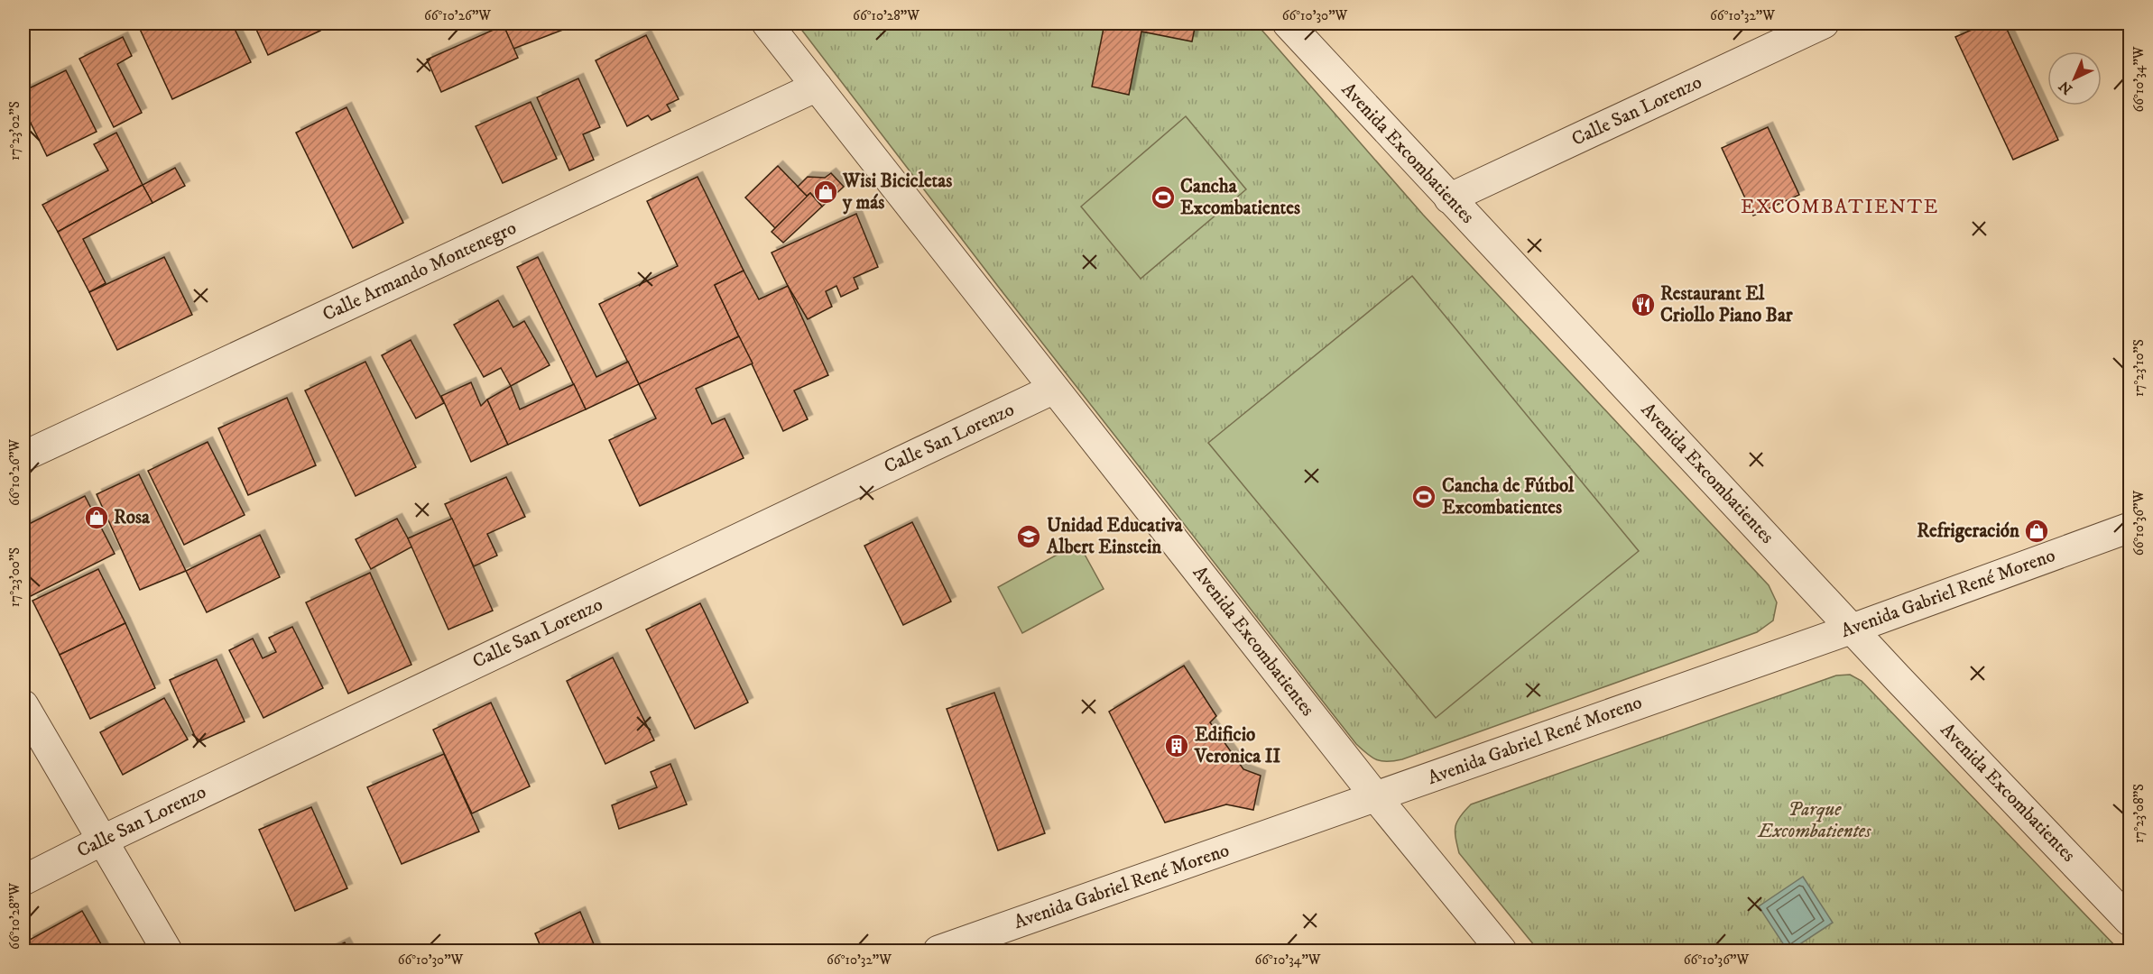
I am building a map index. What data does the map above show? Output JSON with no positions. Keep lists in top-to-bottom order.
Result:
{
  "streets": {
    "street": [
      "Calle San Lorenzo",
      "Avenida Excombatientes",
      "Calle Armando Montenegro",
      "Avenida Gabriel René Moreno"
    ]
  },
  "crossings": [
    ["Calle San Lorenzo", "Avenida Excombatientes"],
    ["Avenida Excombatientes", "Calle Armando Montenegro"],
    ["Avenida Excombatientes", "Avenida Gabriel René Moreno"]
  ],
  "districts": ["EXCOMBATIENTE"],
  "parks": ["Parque Excombatientes"],
  "places": {
    "shop": ["Wisi Bicicletas y más", "Rosa", "Refrigeración"],
    "sports": ["Cancha Excombatientes", "Cancha de Fútbol Excombatientes"],
    "restaurant": ["Restaurant El Criollo Piano Bar"],
    "school or university": ["Unidad Educativa Albert Einstein"],
    "building": ["Edificio Veronica II"]
  },
  "north": "bottom left",
  "coordinates": [
    "66°10'26\"W",
    "66°10'28\"W",
    "66°10'30\"W",
    "66°10'32\"W",
    "66°10'34\"W",
    "17°23'02\"S",
    "17°23'10\"S",
    "66°10'36\"W",
    "17°23'00\"S",
    "17°23'08\"S"
  ]
}
